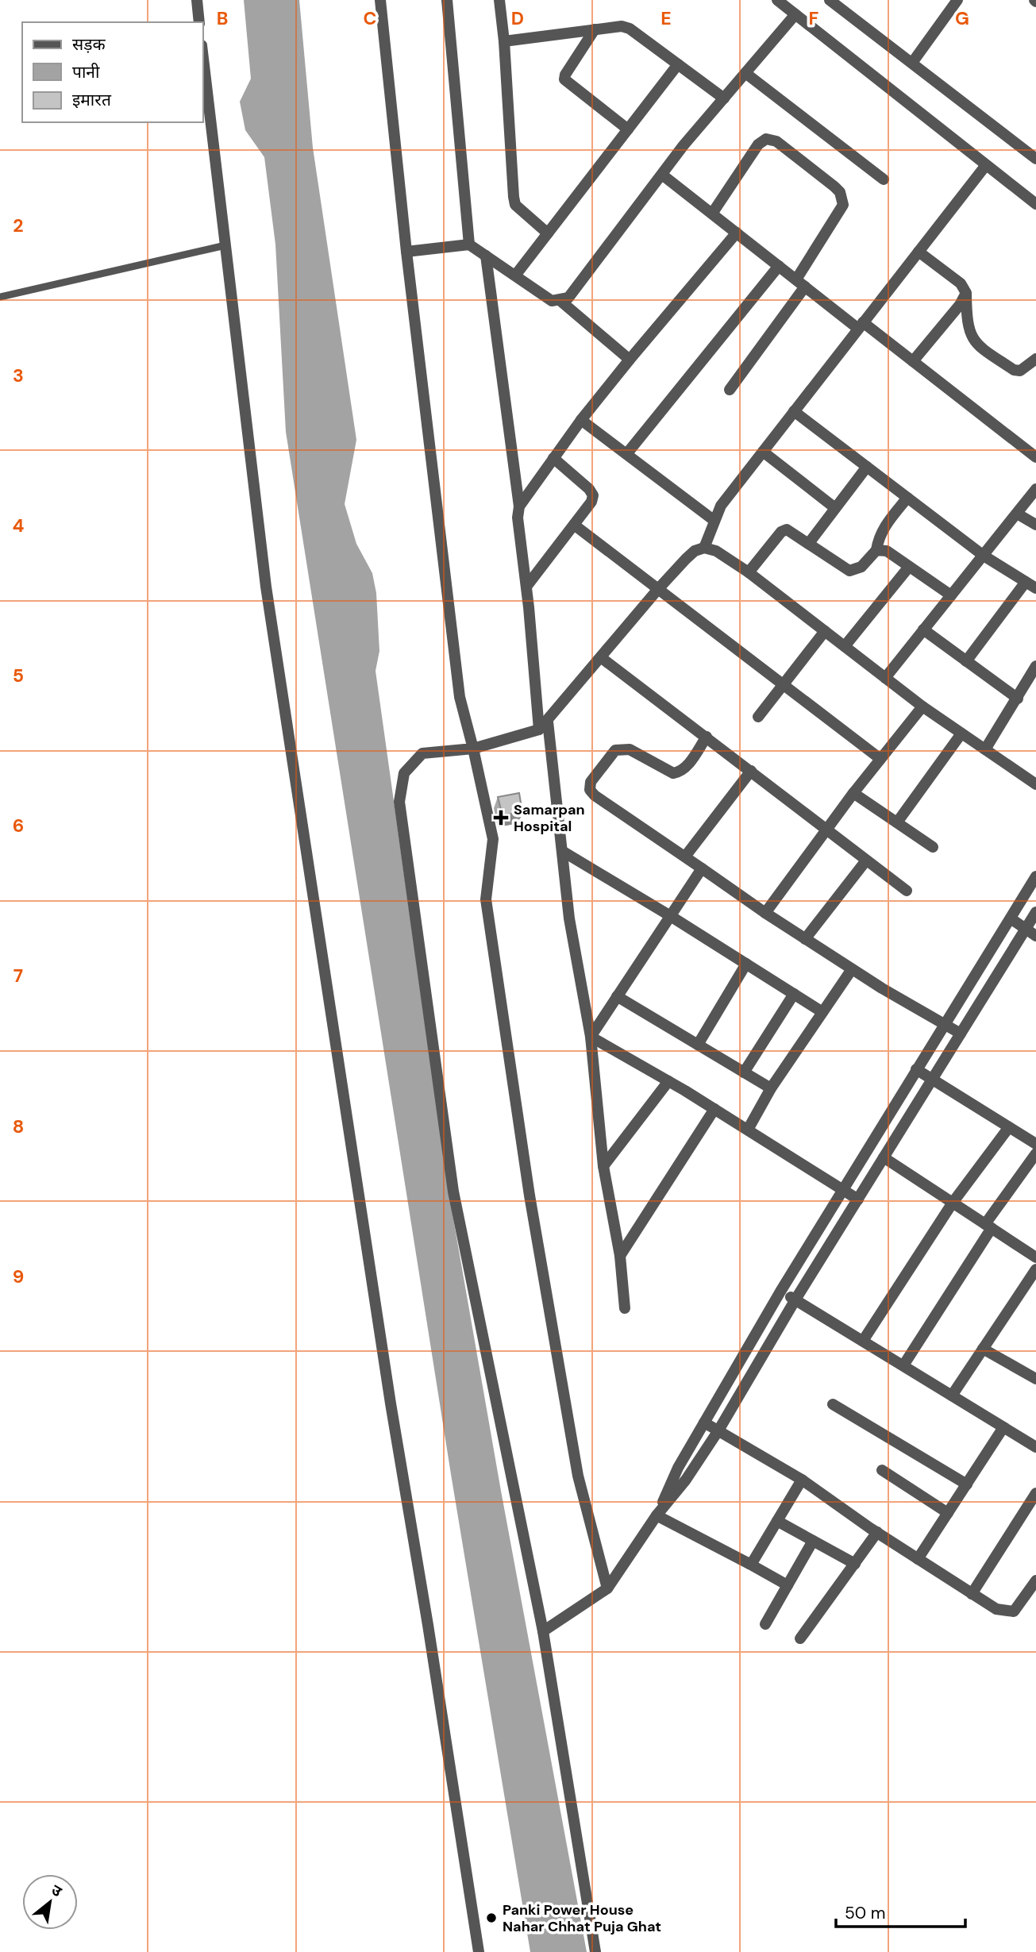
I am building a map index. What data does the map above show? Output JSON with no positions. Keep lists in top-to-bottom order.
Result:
{
  "places": {
    "health": ["Samarpan Hospital"],
    "other": ["Panki Power House Nahar Chhat Puja Ghat"]
  },
  "legend": ["सड़क", "पानी", "इमारत"],
  "scale_bar": "50 m",
  "north": "top right",
  "grid": {
    "columns": [
      "B",
      "C",
      "D",
      "E",
      "F",
      "G"
    ],
    "rows": [
      "2",
      "3",
      "4",
      "5",
      "6",
      "7",
      "8",
      "9"
    ]
  }
}
